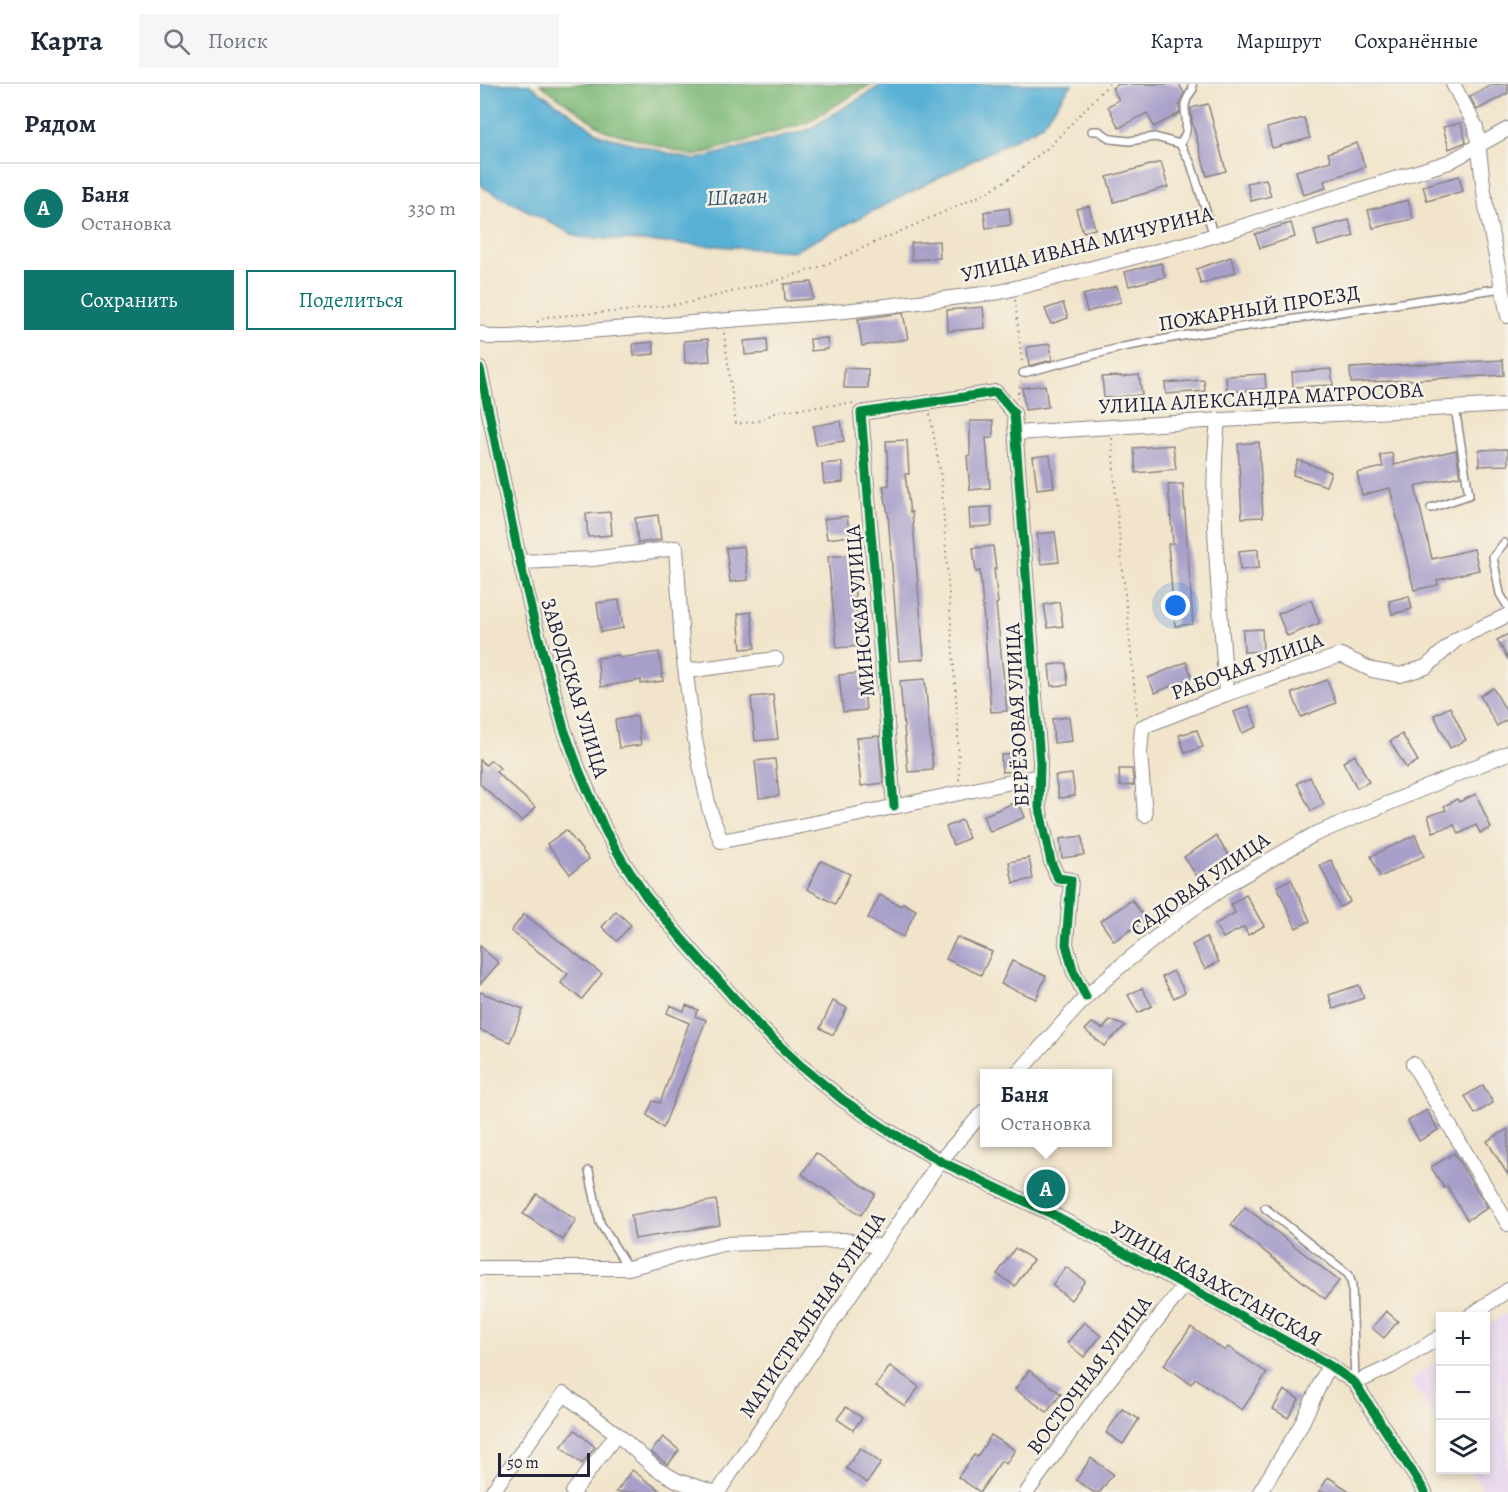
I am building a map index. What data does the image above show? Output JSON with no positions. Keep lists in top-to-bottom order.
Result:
{
  "streets": {
    "street": [
      "УЛИЦА ИВАНА МИЧУРИНА",
      "УЛИЦА АЛЕКСАНДРА МАТРОСОВА",
      "МИНСКАЯ УЛИЦА",
      "РАБОЧАЯ УЛИЦА",
      "ЗАВОДСКАЯ УЛИЦА",
      "БЕРЁЗОВАЯ УЛИЦА",
      "САДОВАЯ УЛИЦА",
      "УЛИЦА КАЗАХСТАНСКАЯ",
      "МАГИСТРАЛЬНАЯ УЛИЦА",
      "ВОСТОЧНАЯ УЛИЦА"
    ],
    "lane": ["ПОЖАРНЫЙ ПРОЕЗД"]
  },
  "crossings": [
    ["УЛИЦА АЛЕКСАНДРА МАТРОСОВА", "БЕРЁЗОВАЯ УЛИЦА"],
    ["ЗАВОДСКАЯ УЛИЦА", "УЛИЦА КАЗАХСТАНСКАЯ"],
    ["ЗАВОДСКАЯ УЛИЦА", "МАГИСТРАЛЬНАЯ УЛИЦА"],
    ["БЕРЁЗОВАЯ УЛИЦА", "САДОВАЯ УЛИЦА"],
    ["УЛИЦА КАЗАХСТАНСКАЯ", "МАГИСТРАЛЬНАЯ УЛИЦА"],
    ["УЛИЦА КАЗАХСТАНСКАЯ", "ВОСТОЧНАЯ УЛИЦА"]
  ],
  "water": ["Шаған"],
  "scale_bar": "50 m",
  "page": {
    "header": "Карта",
    "search": "Поиск",
    "nav": ["Карта", "Маршрут", "Сохранённые"],
    "heading": "Рядом",
    "list": [
      {
        "mark": "A",
        "name": "Баня",
        "note": "Остановка",
        "value": "330 m"
      }
    ],
    "buttons": ["Сохранить", "Поделиться"],
    "popup": ["Баня", "Остановка"],
    "pins": "A",
    "map_buttons": ["+", "−"],
    "scale": "50 m"
  }
}
